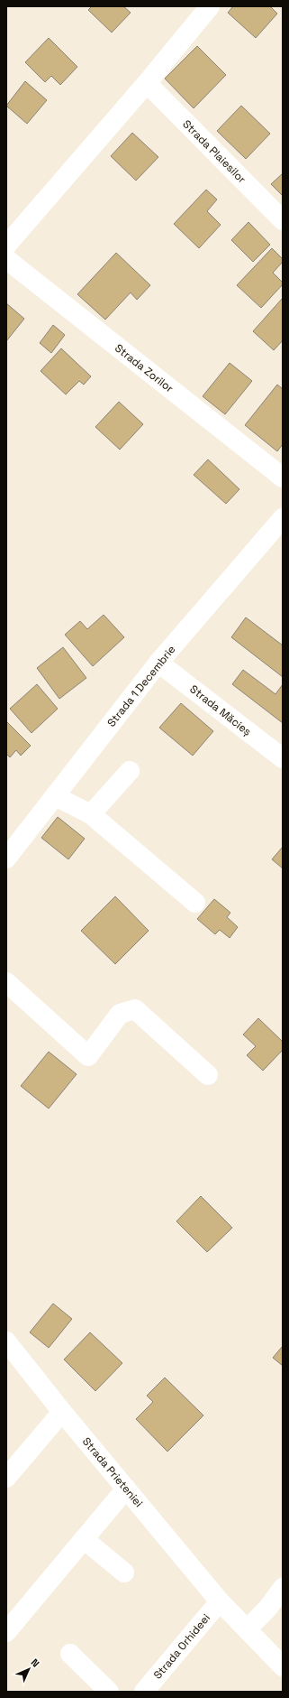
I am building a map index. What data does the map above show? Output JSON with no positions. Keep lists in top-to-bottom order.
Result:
{
  "streets": {
    "street": [
      "Strada Plaiesilor",
      "Strada Zorilor",
      "Strada 1 Decembrie",
      "Strada Măcieș",
      "Strada Prieteniei",
      "Strada Orhideei"
    ]
  },
  "crossings": [
    ["Strada 1 Decembrie", "Strada Măcieș"],
    ["Strada Prieteniei", "Strada Orhideei"]
  ],
  "north": "top right"
}
